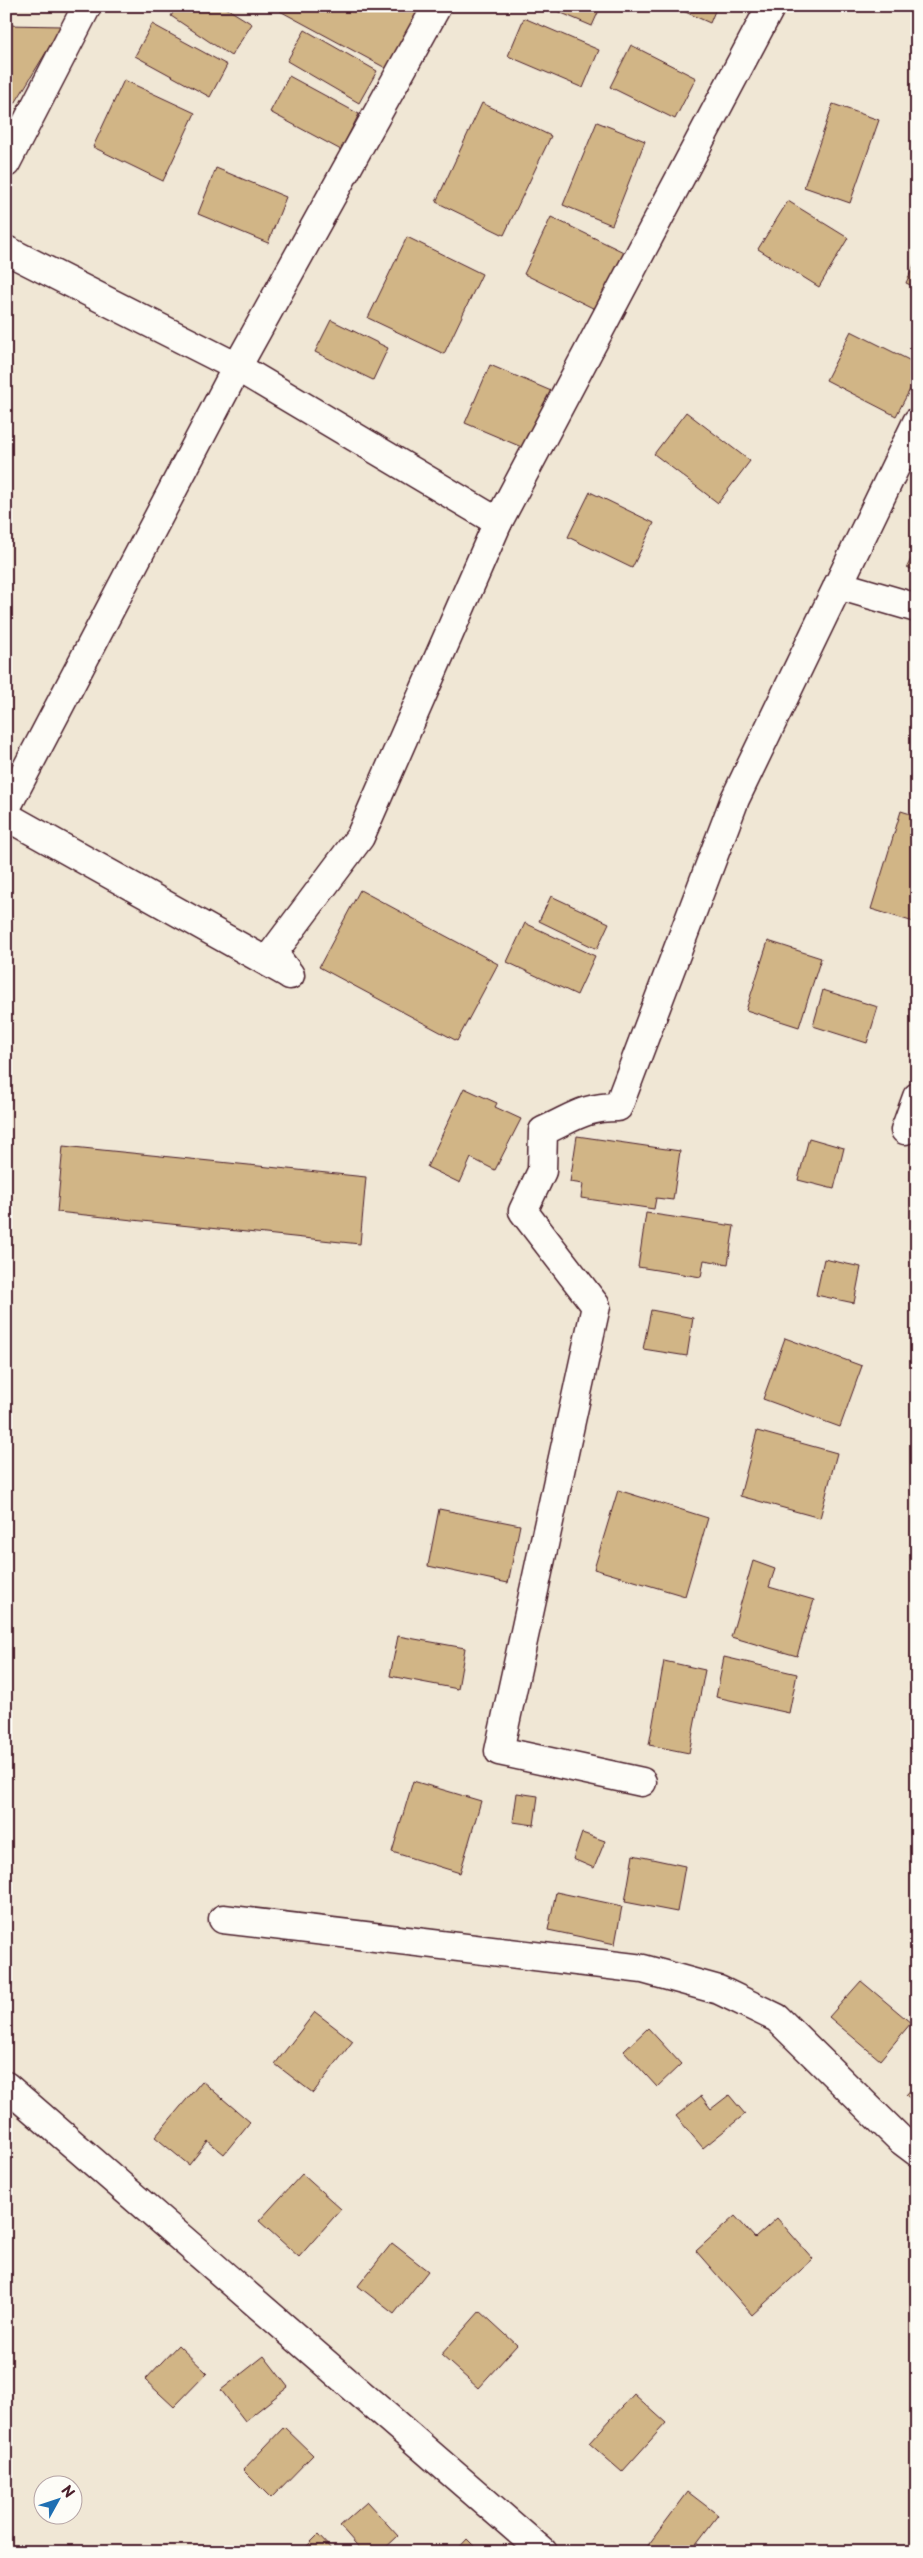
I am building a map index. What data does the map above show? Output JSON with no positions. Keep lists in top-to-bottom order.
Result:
{
  "north": "top right"
}
